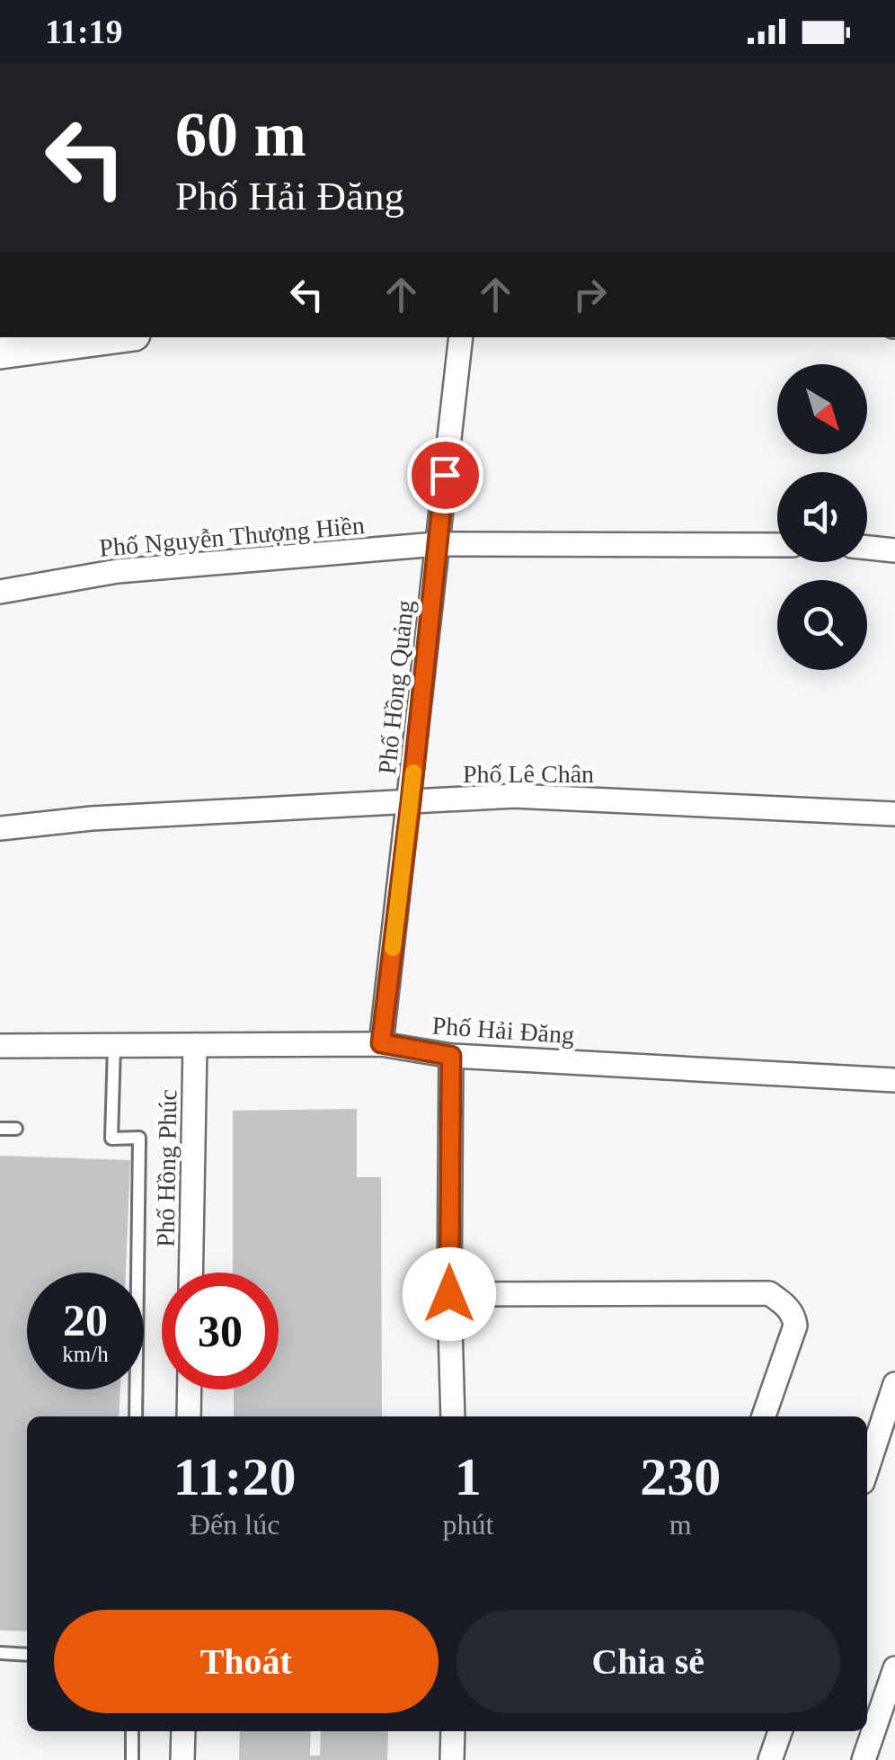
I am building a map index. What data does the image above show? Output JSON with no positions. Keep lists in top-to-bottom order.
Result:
{
  "streets": {
    "street": [
      "Phố Nguyễn Thượng Hiền",
      "Phố Hồng Quảng",
      "Phố Lê Chân",
      "Phố Hải Đăng",
      "Phố Hồng Phúc"
    ]
  },
  "crossings": [
    ["Phố Nguyễn Thượng Hiền", "Phố Hồng Quảng"],
    ["Phố Hồng Quảng", "Phố Lê Chân"],
    ["Phố Hồng Quảng", "Phố Hải Đăng"],
    ["Phố Hải Đăng", "Phố Hồng Phúc"]
  ],
  "north": "bottom right",
  "page": {
    "status": "11:19",
    "turn": ["60 m", "Phố Hải Đăng"],
    "speed": "20 km/h",
    "limit": "30",
    "eta": [
      "11:20",
      "Đến lúc",
      "1",
      "phút",
      "230",
      "m"
    ],
    "buttons": ["Thoát", "Chia sẻ"]
  }
}
